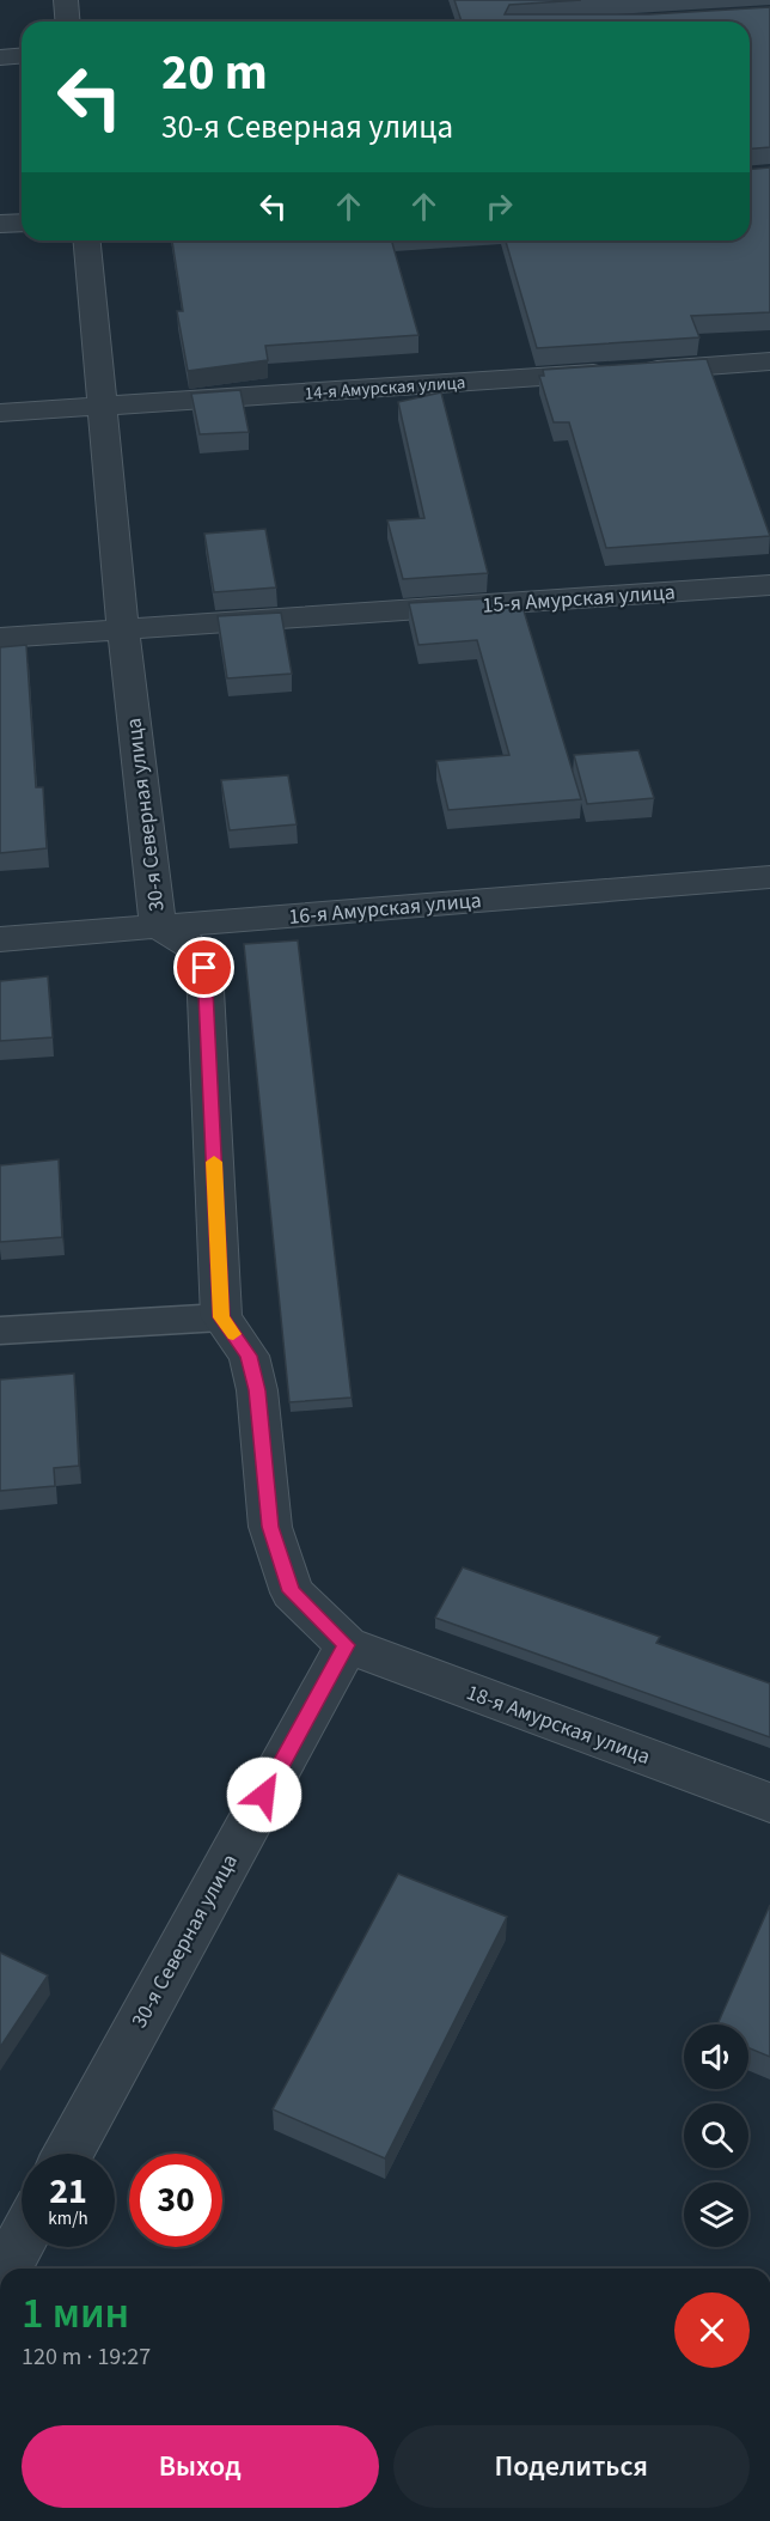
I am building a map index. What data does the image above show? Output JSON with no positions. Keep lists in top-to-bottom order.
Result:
{
  "streets": {
    "street": [
      "14-я Амурская улица",
      "15-я Амурская улица",
      "30-я Северная улица",
      "16-я Амурская улица",
      "18-я Амурская улица"
    ]
  },
  "crossings": [
    ["14-я Амурская улица", "30-я Северная улица"],
    ["15-я Амурская улица", "30-я Северная улица"],
    ["30-я Северная улица", "16-я Амурская улица"],
    ["30-я Северная улица", "18-я Амурская улица"]
  ],
  "page": {
    "turn": ["20 m", "30-я Северная улица"],
    "speed": "21 km/h",
    "limit": "30",
    "heading": ["1 мин", "120 m · 19:27"],
    "buttons": ["Выход", "Поделиться"]
  }
}
